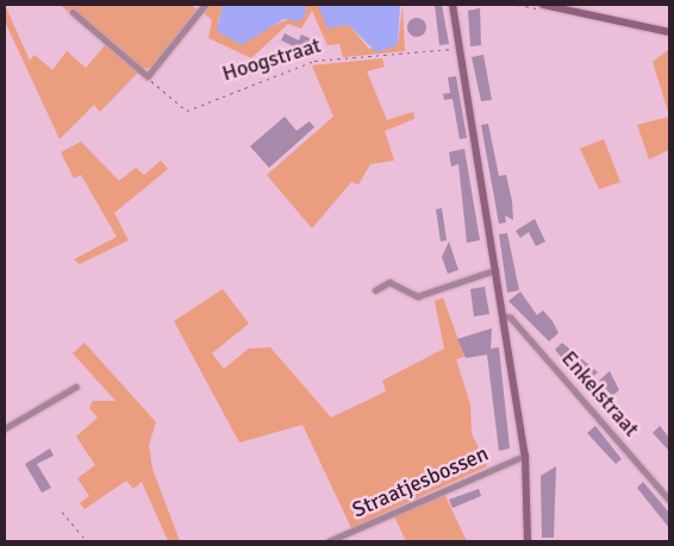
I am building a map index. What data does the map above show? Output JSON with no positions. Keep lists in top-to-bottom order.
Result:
{
  "streets": {
    "street": ["Enkelstraat", "Straatjesbossen"],
    "path": ["Hoogstraat"]
  }
}
